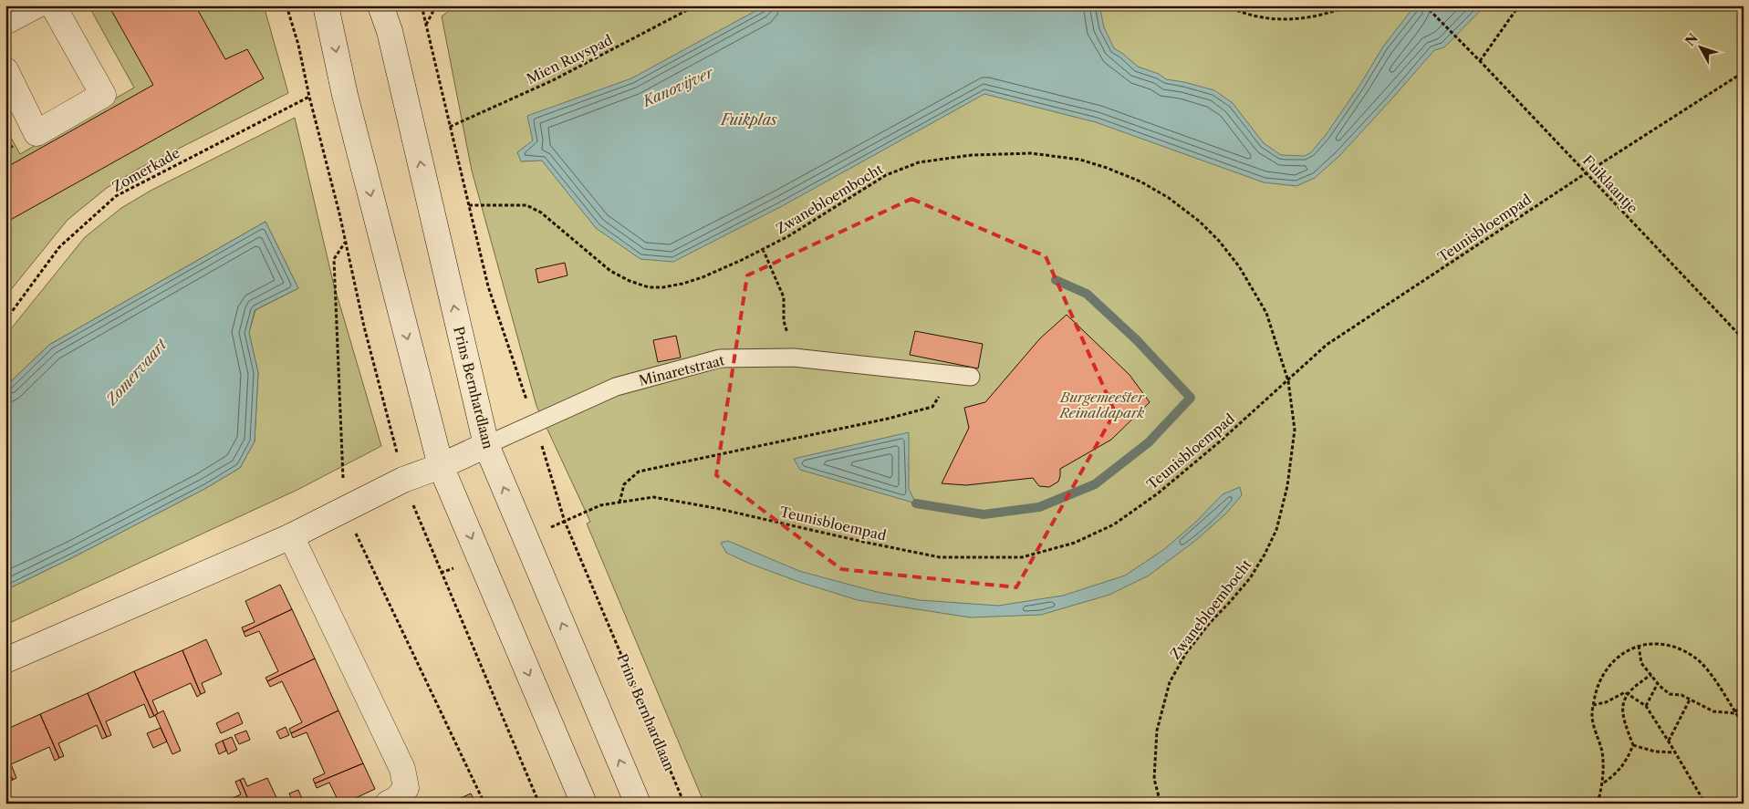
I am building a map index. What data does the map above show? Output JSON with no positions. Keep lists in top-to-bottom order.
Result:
{
  "streets": {
    "main road": ["Prins Bernhardlaan"],
    "lane": ["Minaretstraat"],
    "path": [
      "Mien Ruyspad",
      "Zomerkade",
      "Fuiklaantje",
      "Zwanebloembocht",
      "Teunisbloempad"
    ]
  },
  "crossings": [
    ["Fuiklaantje", "Teunisbloempad"],
    ["Zwanebloembocht", "Teunisbloempad"],
    ["Teunisbloempad", "Prins Bernhardlaan"],
    ["Minaretstraat", "Prins Bernhardlaan"]
  ],
  "water": ["Kanovijver", "Fuikplas", "Zomervaart"],
  "parks": ["Burgemeester Reinaldapark"],
  "north": "top left"
}
